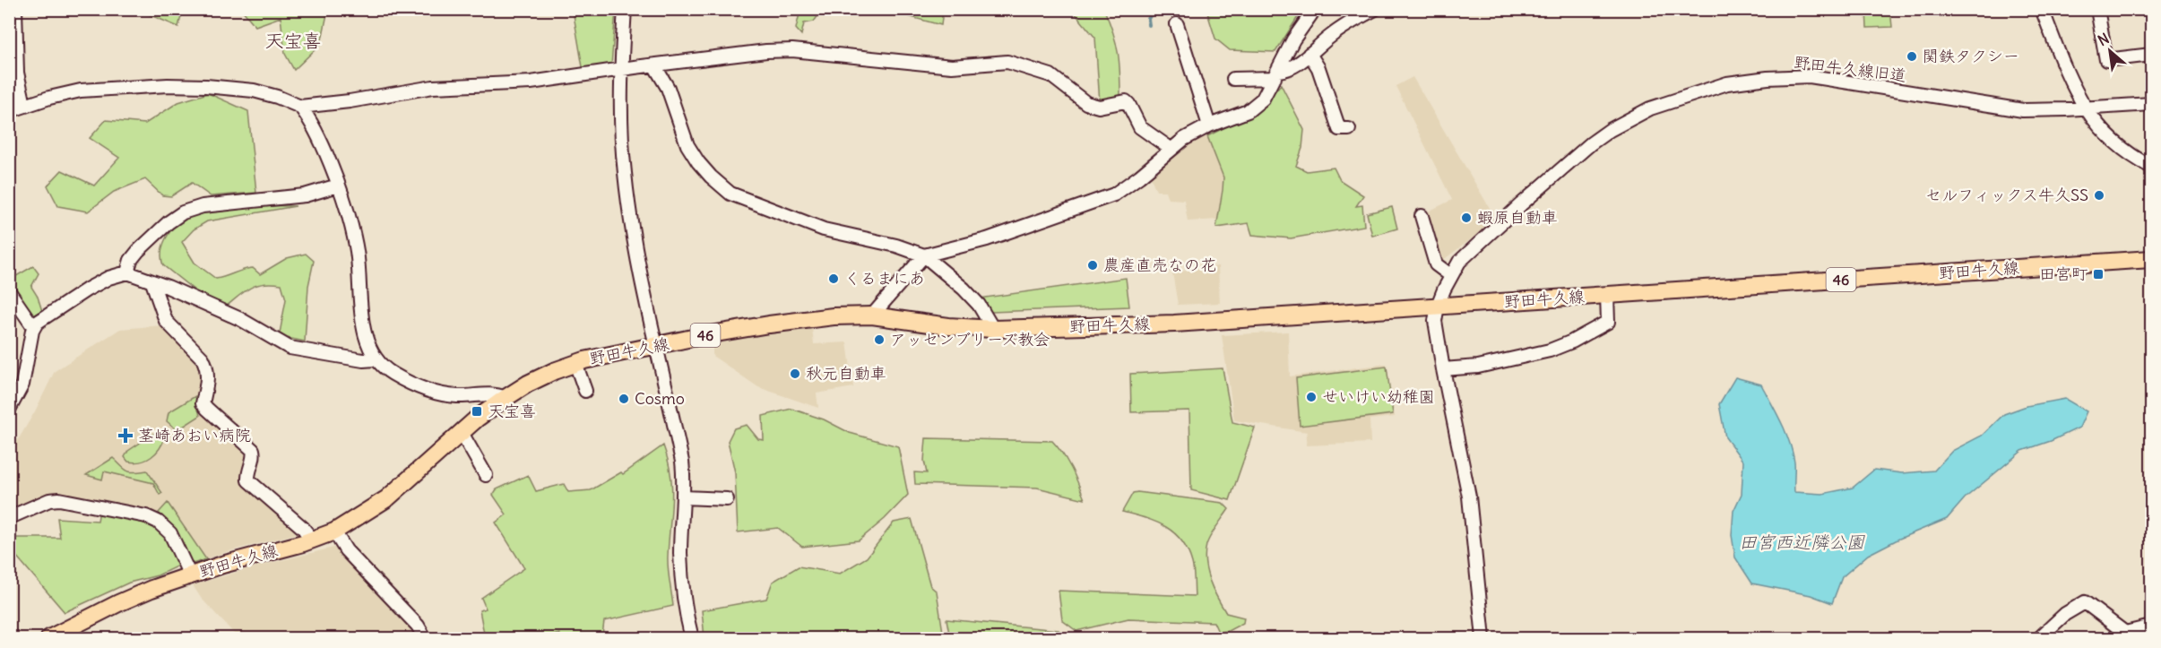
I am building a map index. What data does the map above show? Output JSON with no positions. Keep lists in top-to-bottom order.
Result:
{
  "streets": {
    "main road": ["野田牛久線", "46"],
    "street": ["野田牛久線旧道"]
  },
  "crossings": [
    ["野田牛久線旧道", "野田牛久線"]
  ],
  "districts": ["天宝喜"],
  "water": ["田宮西近隣公園"],
  "places": {
    "other": [
      "関鉄タクシー",
      "セルフィックス牛久SS",
      "蝦原自動車",
      "農産直売なの花",
      "くるまにあ",
      "アッセンブリーズ教会",
      "秋元自動車",
      "せいけい幼稚園",
      "Cosmo"
    ],
    "transit": ["田宮町", "天宝喜"],
    "health": ["茎崎あおい病院"]
  },
  "north": "top left"
}
